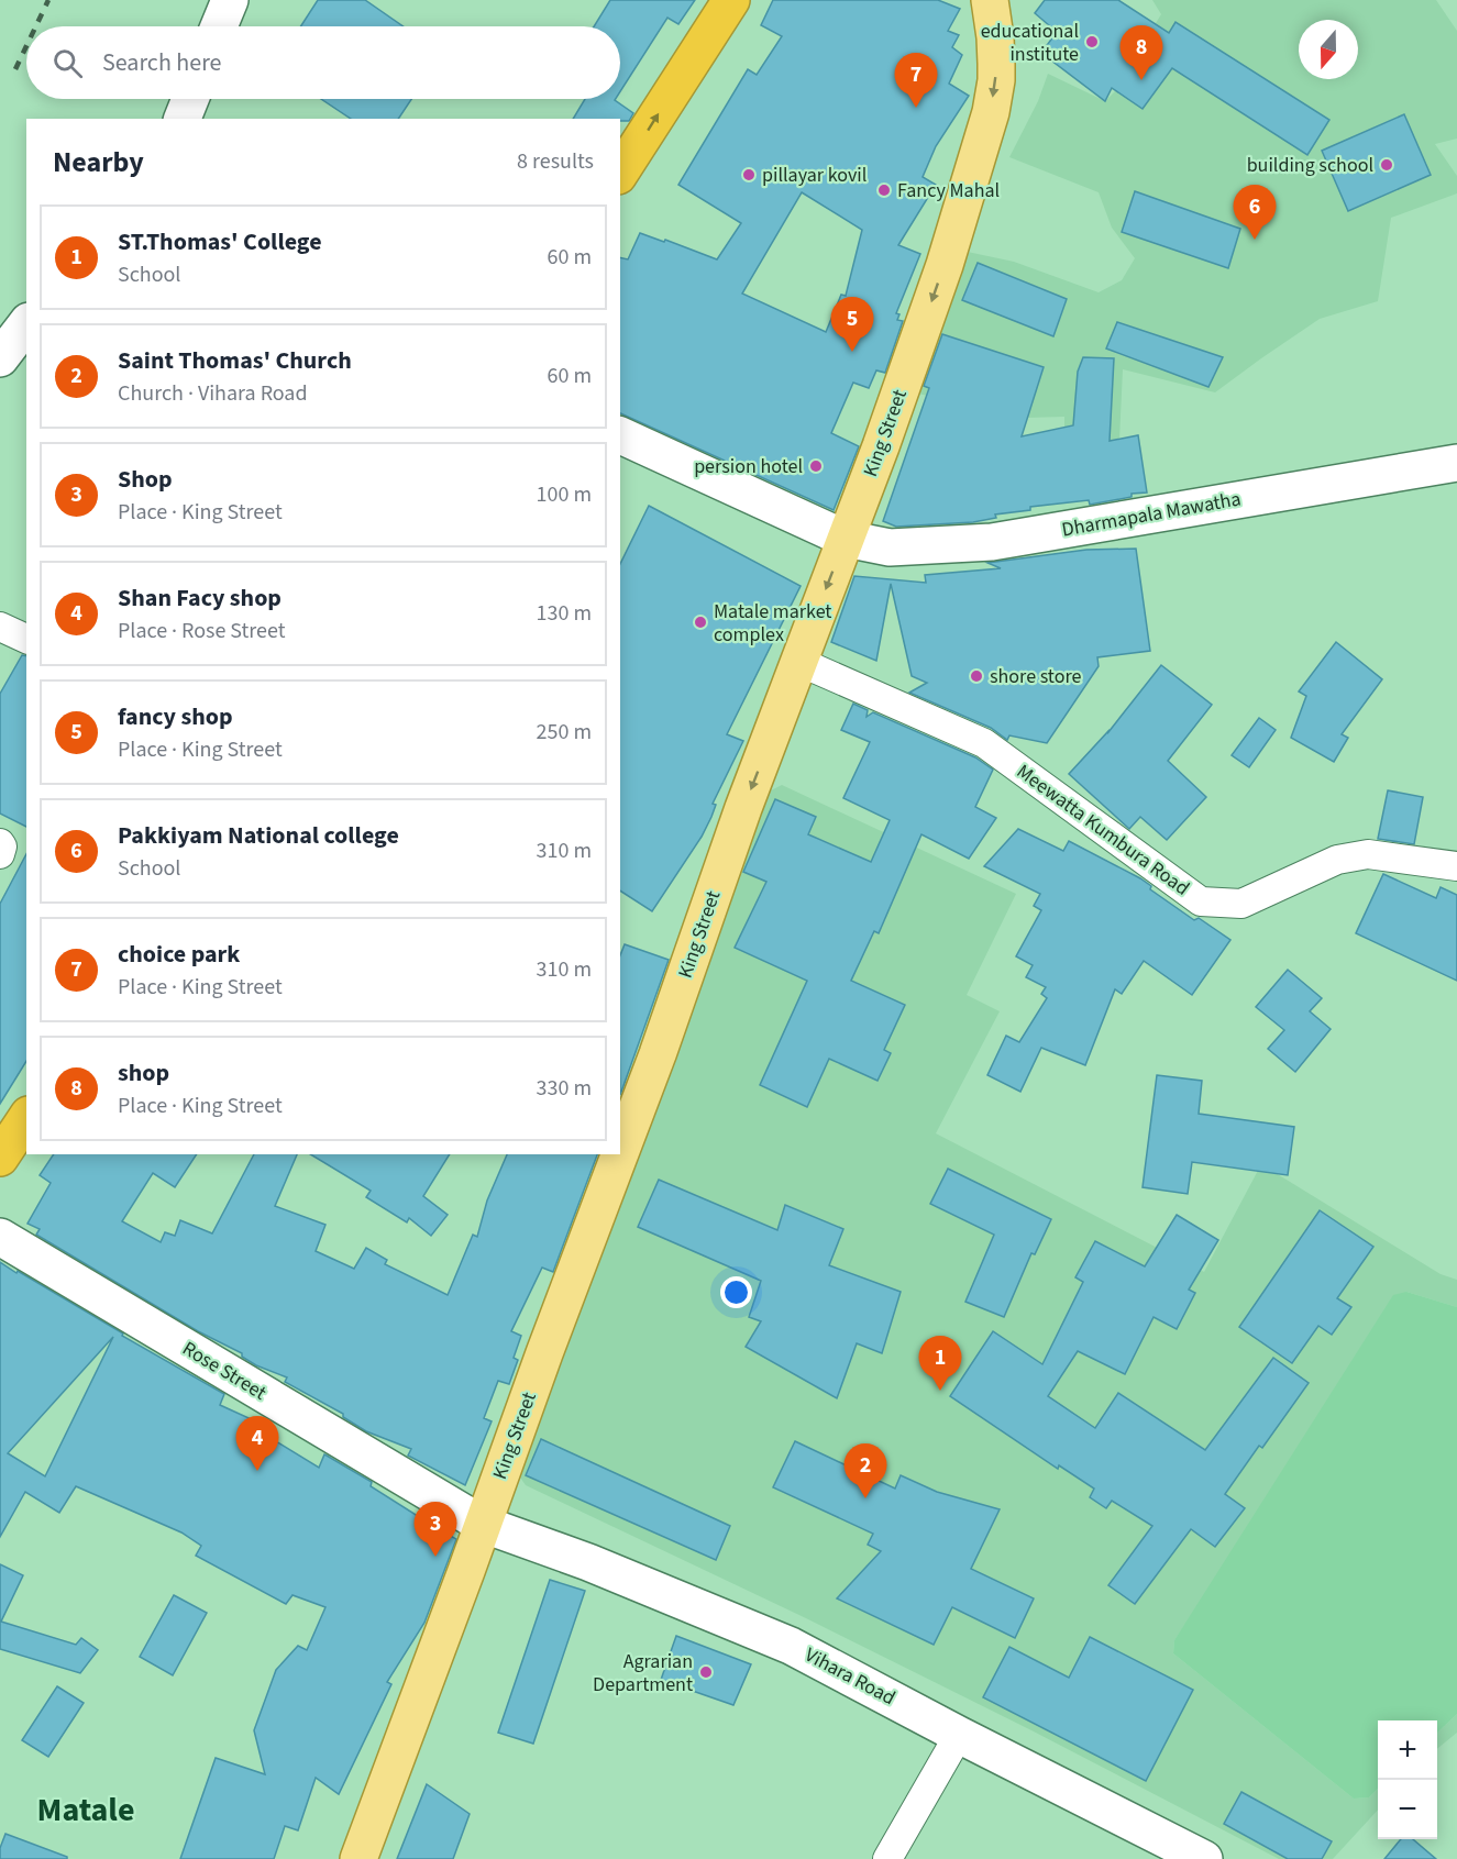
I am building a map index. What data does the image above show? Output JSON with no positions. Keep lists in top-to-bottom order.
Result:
{
  "streets": {
    "main road": ["King Street"],
    "street": [
      "Dharmapala Mawatha",
      "Meewatta Kumbura Road",
      "Rose Street",
      "Vihara Road"
    ]
  },
  "crossings": [
    ["King Street", "Dharmapala Mawatha"],
    ["King Street", "Meewatta Kumbura Road"],
    ["King Street", "Rose Street"],
    ["King Street", "Vihara Road"],
    ["Rose Street", "Vihara Road"]
  ],
  "one_way": ["King Street"],
  "districts": ["Matale"],
  "places": [
    "educational institute",
    "building school",
    "pillayar kovil",
    "Fancy Mahal",
    "persion hotel",
    "Matale market complex",
    "shore store",
    "Agrarian Department"
  ],
  "north": "bottom",
  "page": {
    "pins": [
      "8",
      "7",
      "6",
      "5",
      "1",
      "4",
      "2",
      "3"
    ],
    "search": "Search here",
    "heading": ["Nearby", "8 results"],
    "list": [
      {
        "mark": "1",
        "name": "ST.Thomas' College",
        "note": "School",
        "value": "60 m"
      },
      {
        "mark": "2",
        "name": "Saint Thomas' Church",
        "note": "Church · Vihara Road",
        "value": "60 m"
      },
      {
        "mark": "3",
        "name": "Shop",
        "note": "Place · King Street",
        "value": "100 m"
      },
      {
        "mark": "4",
        "name": "Shan Facy shop",
        "note": "Place · Rose Street",
        "value": "130 m"
      },
      {
        "mark": "5",
        "name": "fancy shop",
        "note": "Place · King Street",
        "value": "250 m"
      },
      {
        "mark": "6",
        "name": "Pakkiyam National college",
        "note": "School",
        "value": "310 m"
      },
      {
        "mark": "7",
        "name": "choice park",
        "note": "Place · King Street",
        "value": "310 m"
      },
      {
        "mark": "8",
        "name": "shop",
        "note": "Place · King Street",
        "value": "330 m"
      }
    ],
    "map_buttons": ["+", "−"]
  }
}
